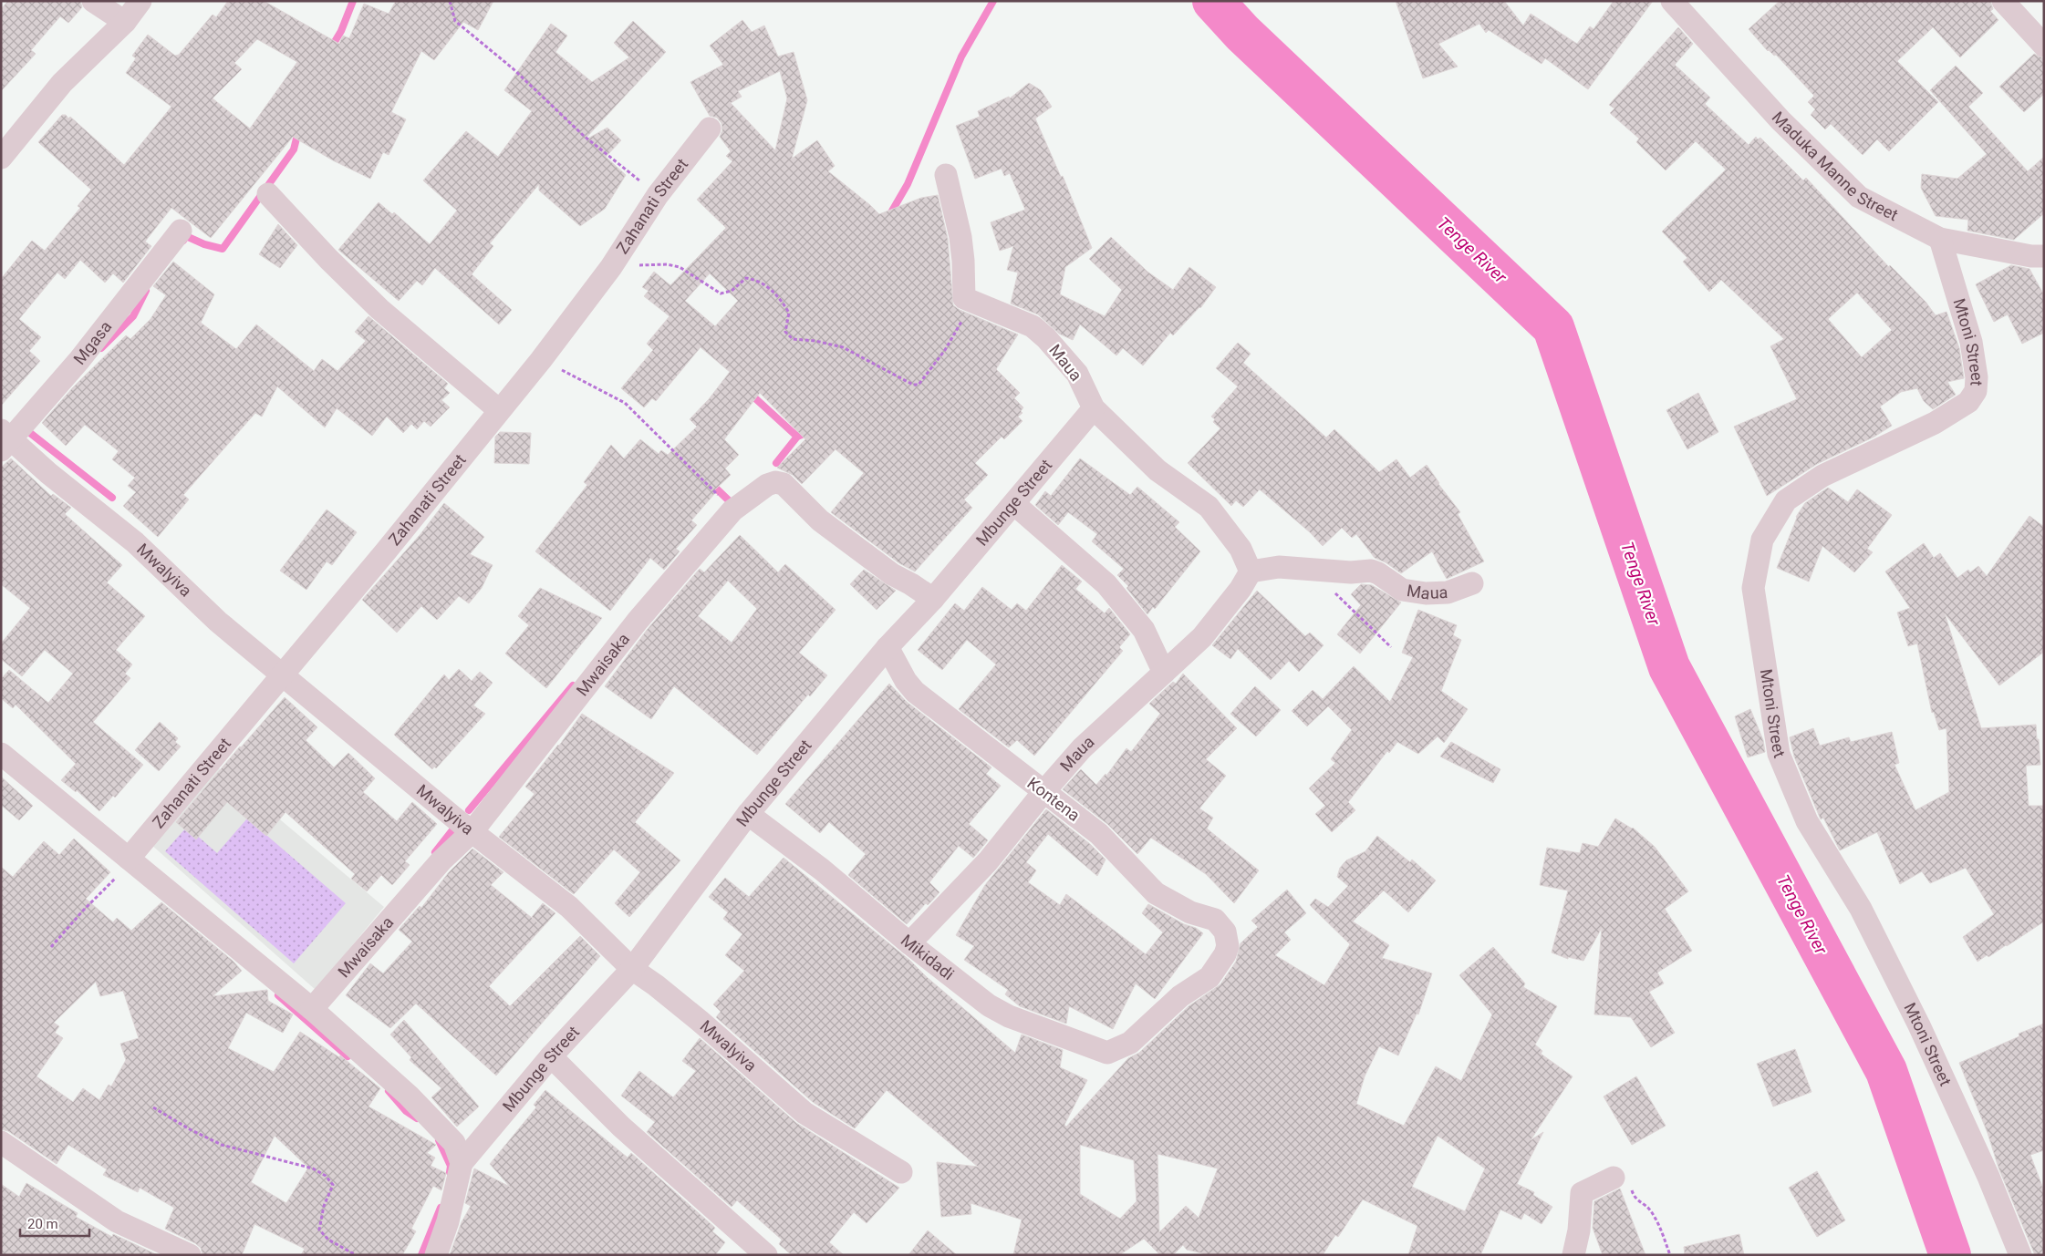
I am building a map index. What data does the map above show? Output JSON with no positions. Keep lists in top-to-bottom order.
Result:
{
  "streets": {
    "street": [
      "Maduka Manne Street",
      "Zahanati Street",
      "Mtoni Street",
      "Mgasa",
      "Maua",
      "Mbunge Street",
      "Mwalyiva",
      "Mwaisaka",
      "Kontena",
      "Mikidadi"
    ]
  },
  "crossings": [
    ["Maduka Manne Street", "Mtoni Street"],
    ["Zahanati Street", "Mwalyiva"],
    ["Mgasa", "Mwalyiva"],
    ["Maua", "Mbunge Street"],
    ["Maua", "Kontena"],
    ["Maua", "Mikidadi"],
    ["Mbunge Street", "Mwalyiva"],
    ["Mbunge Street", "Mwaisaka"],
    ["Mbunge Street", "Kontena"],
    ["Mbunge Street", "Mikidadi"],
    ["Mwalyiva", "Mwaisaka"],
    ["Kontena", "Mikidadi"]
  ],
  "water": ["Tenge River"],
  "scale_bar": "20 m"
}
